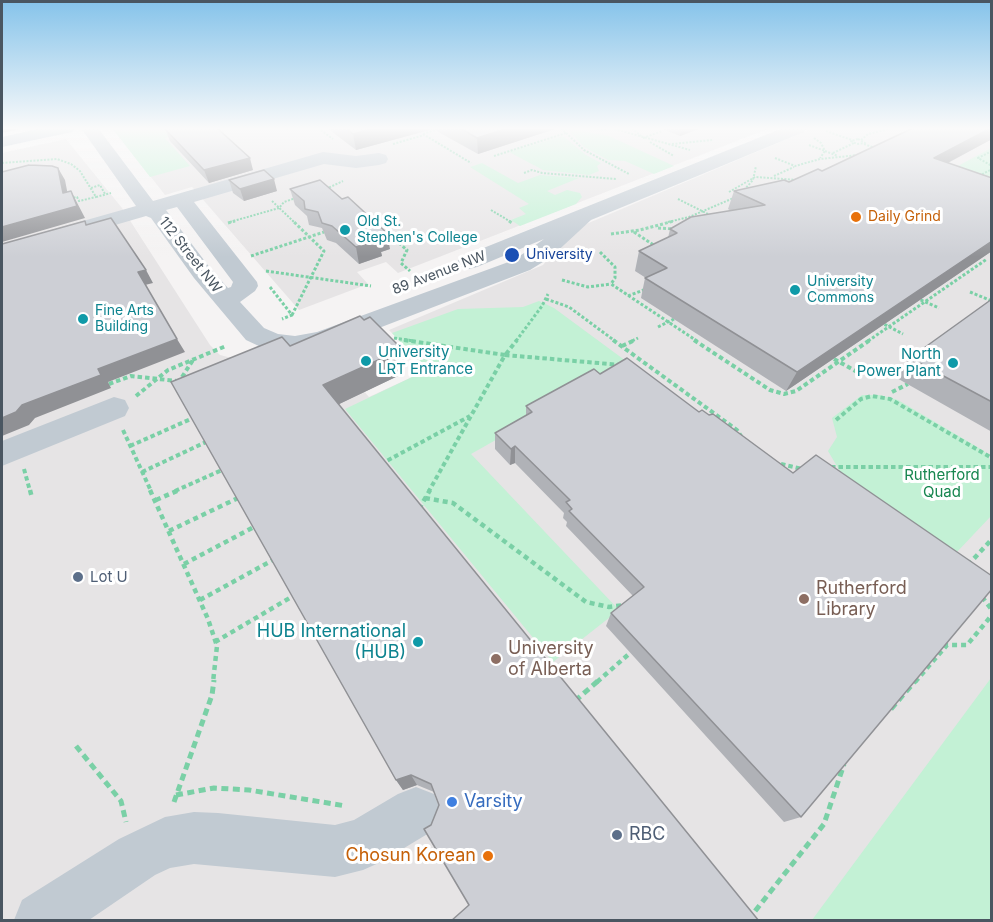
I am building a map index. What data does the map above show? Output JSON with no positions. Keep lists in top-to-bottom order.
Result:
{
  "streets": {
    "street": ["112 Street NW", "89 Avenue NW"]
  },
  "crossings": [
    ["112 Street NW", "89 Avenue NW"]
  ],
  "parks": ["Rutherford Quad"],
  "places": [
    "Daily Grind",
    "Old St. Stephen's College",
    "University",
    "University Commons",
    "Fine Arts Building",
    "University LRT Entrance",
    "North Power Plant",
    "Lot U",
    "Rutherford Library",
    "HUB International (HUB)",
    "University of Alberta",
    "Varsity",
    "RBC",
    "Chosun Korean"
  ]
}
